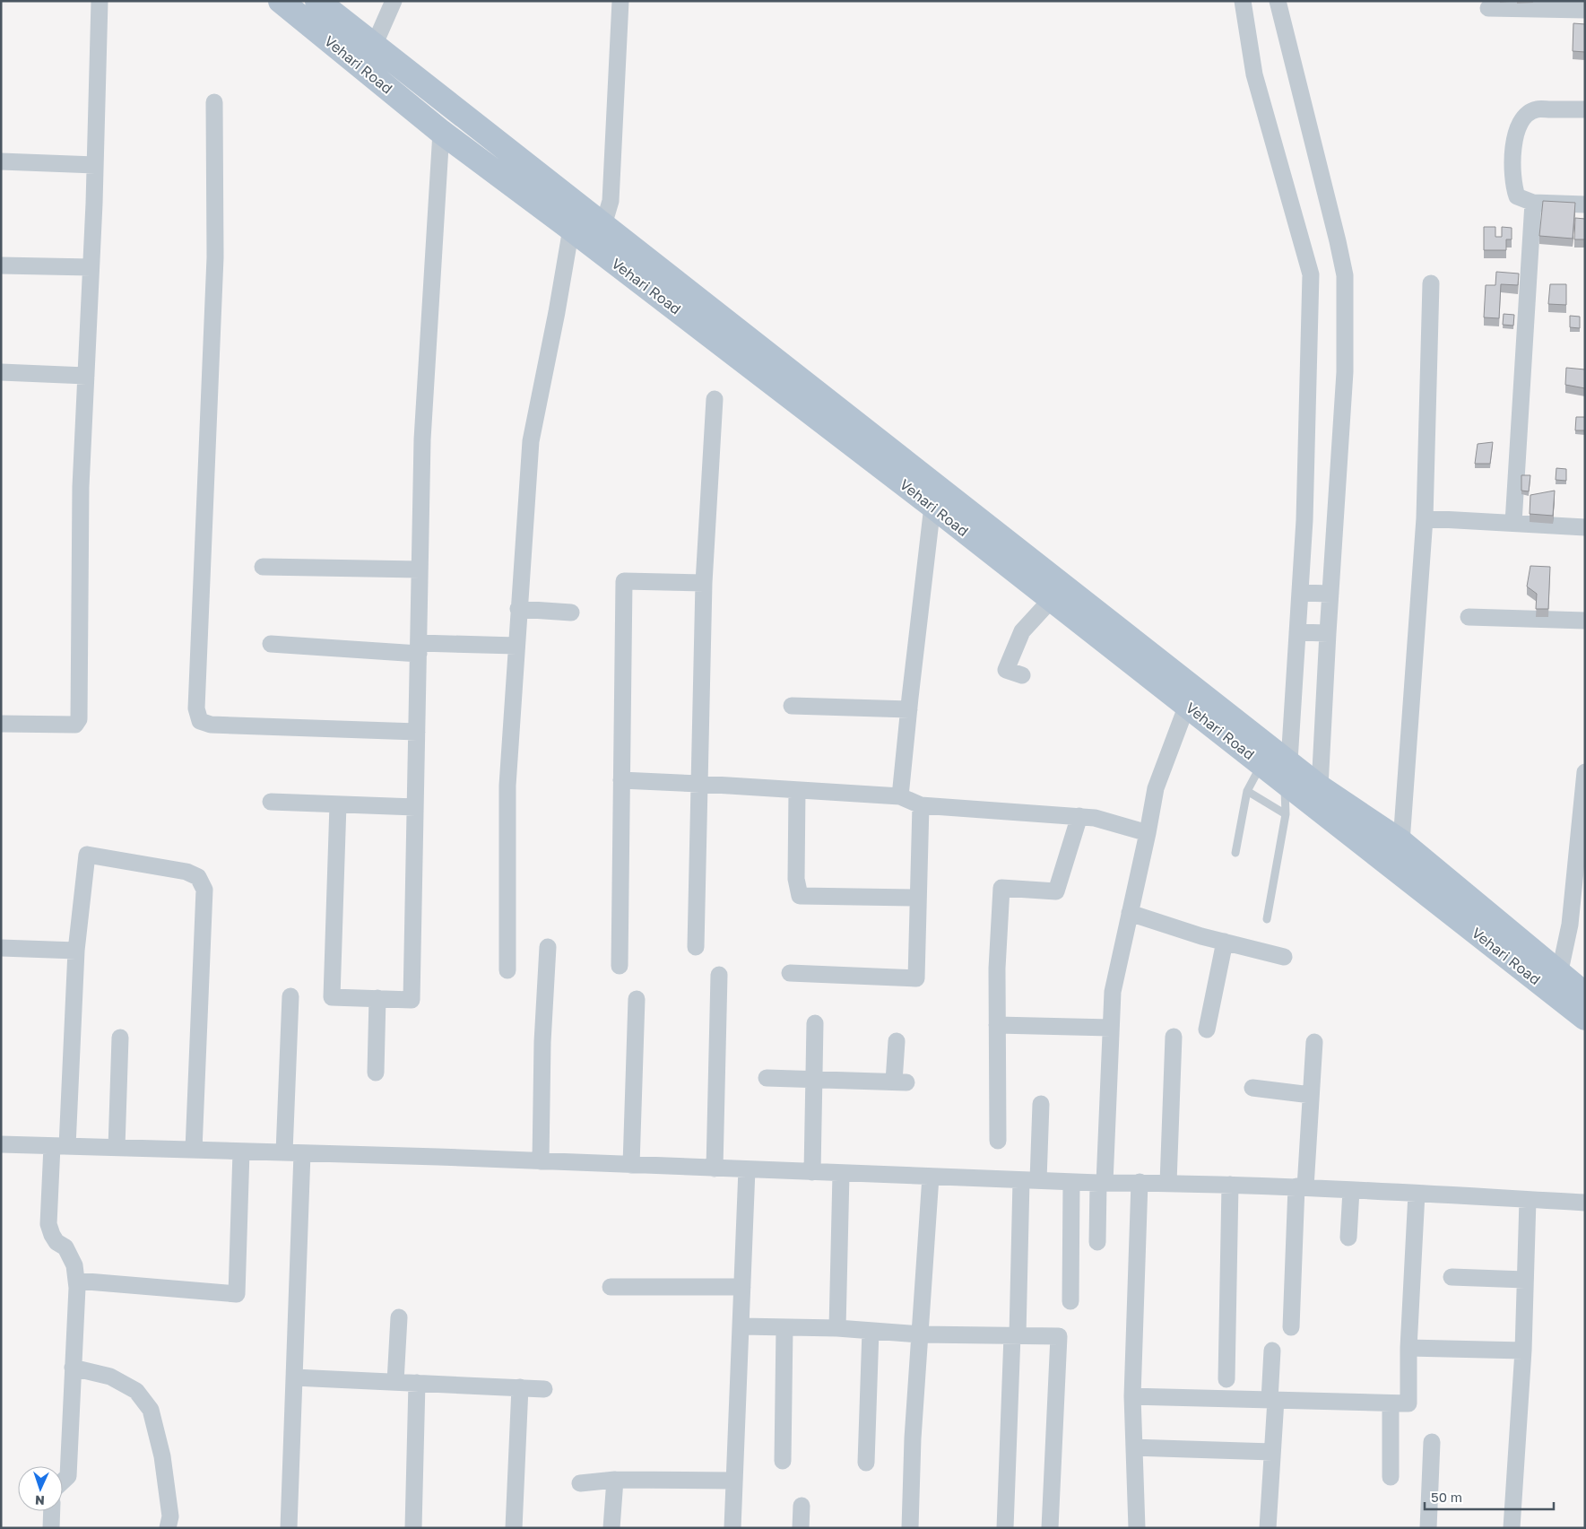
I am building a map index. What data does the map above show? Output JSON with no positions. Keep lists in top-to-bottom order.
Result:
{
  "streets": {
    "main road": ["Vehari Road"]
  },
  "scale_bar": "50 m",
  "north": "bottom"
}
